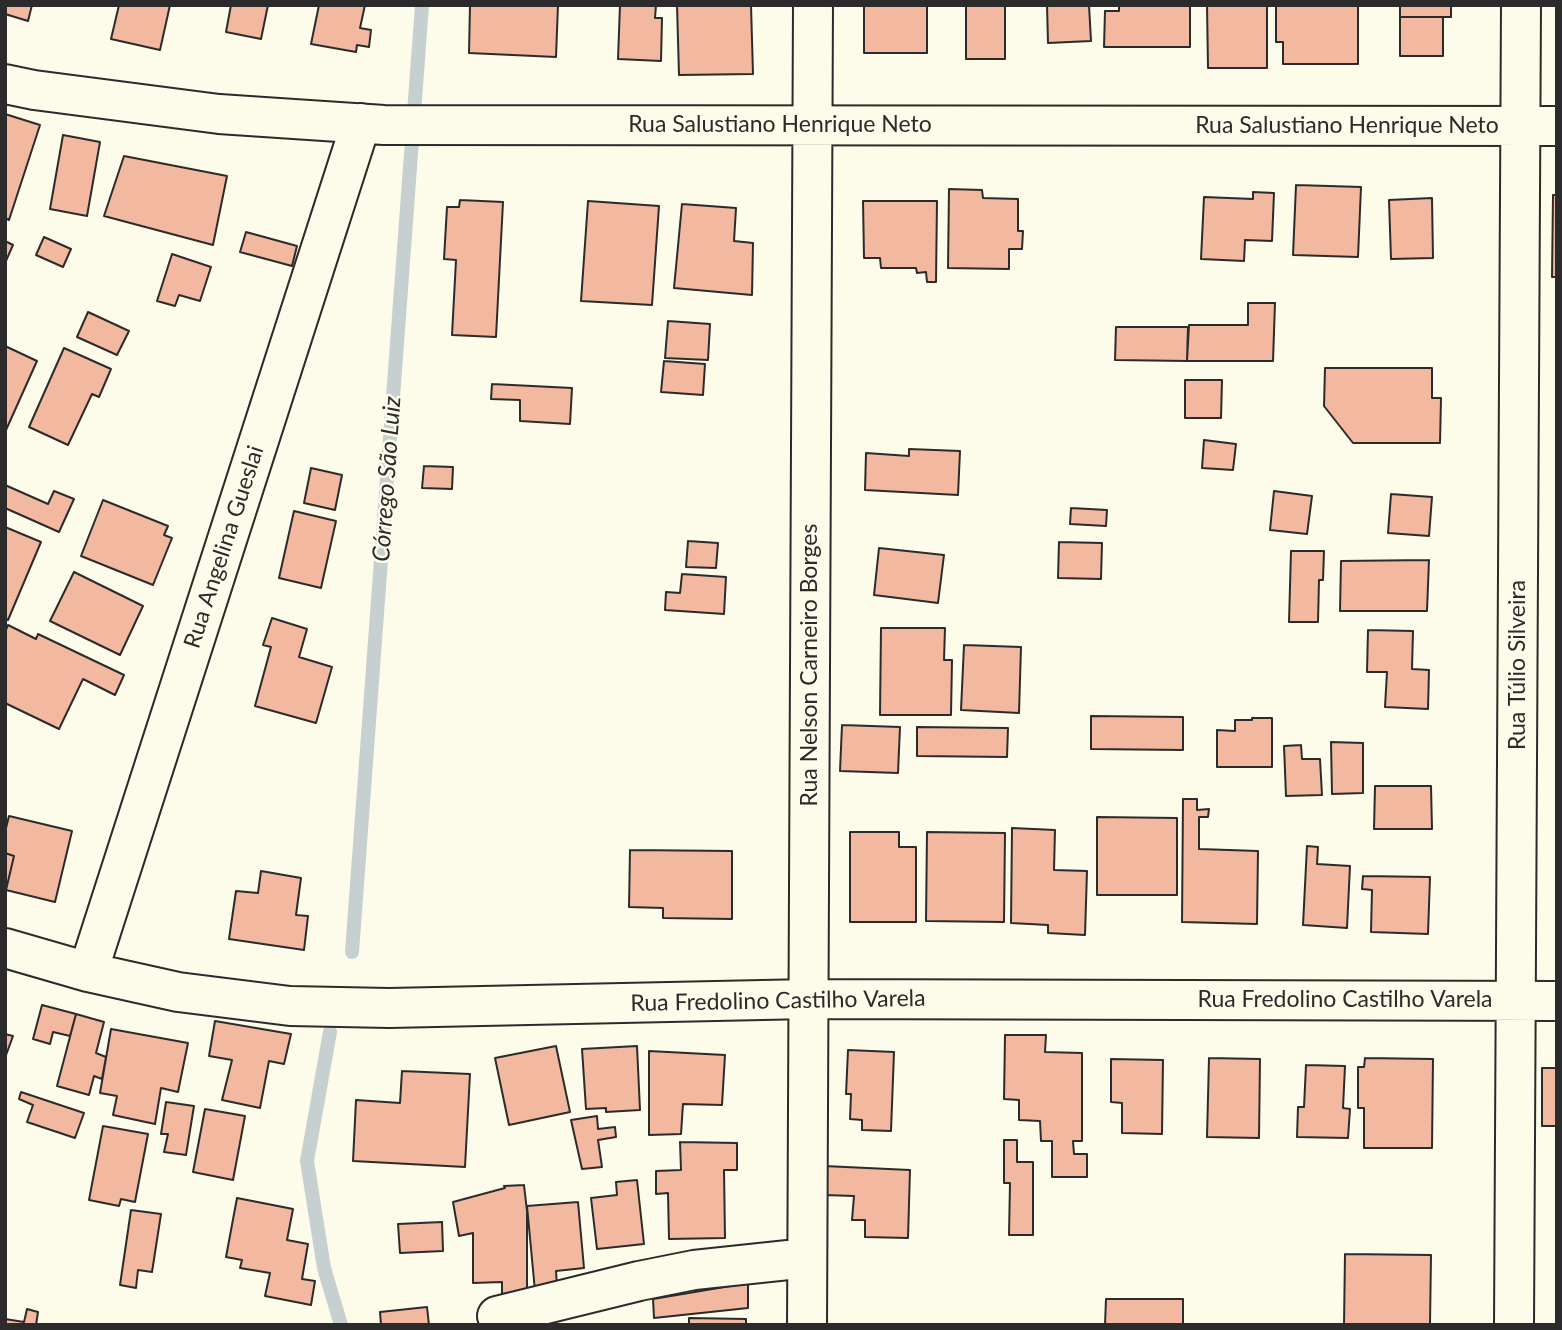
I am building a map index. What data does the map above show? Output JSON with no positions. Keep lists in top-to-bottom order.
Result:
{
  "streets": {
    "street": [
      "Rua Salustiano Henrique Neto",
      "Rua Angelina Gueslai",
      "Rua Nelson Carneiro Borges",
      "Rua Túlio Silveira",
      "Rua Fredolino Castilho Varela"
    ]
  },
  "crossings": [
    ["Rua Salustiano Henrique Neto", "Rua Angelina Gueslai"],
    ["Rua Salustiano Henrique Neto", "Rua Nelson Carneiro Borges"],
    ["Rua Salustiano Henrique Neto", "Rua Túlio Silveira"],
    ["Rua Angelina Gueslai", "Rua Fredolino Castilho Varela"],
    ["Rua Nelson Carneiro Borges", "Rua Fredolino Castilho Varela"],
    ["Rua Túlio Silveira", "Rua Fredolino Castilho Varela"]
  ],
  "water": ["Córrego São Luiz"]
}
